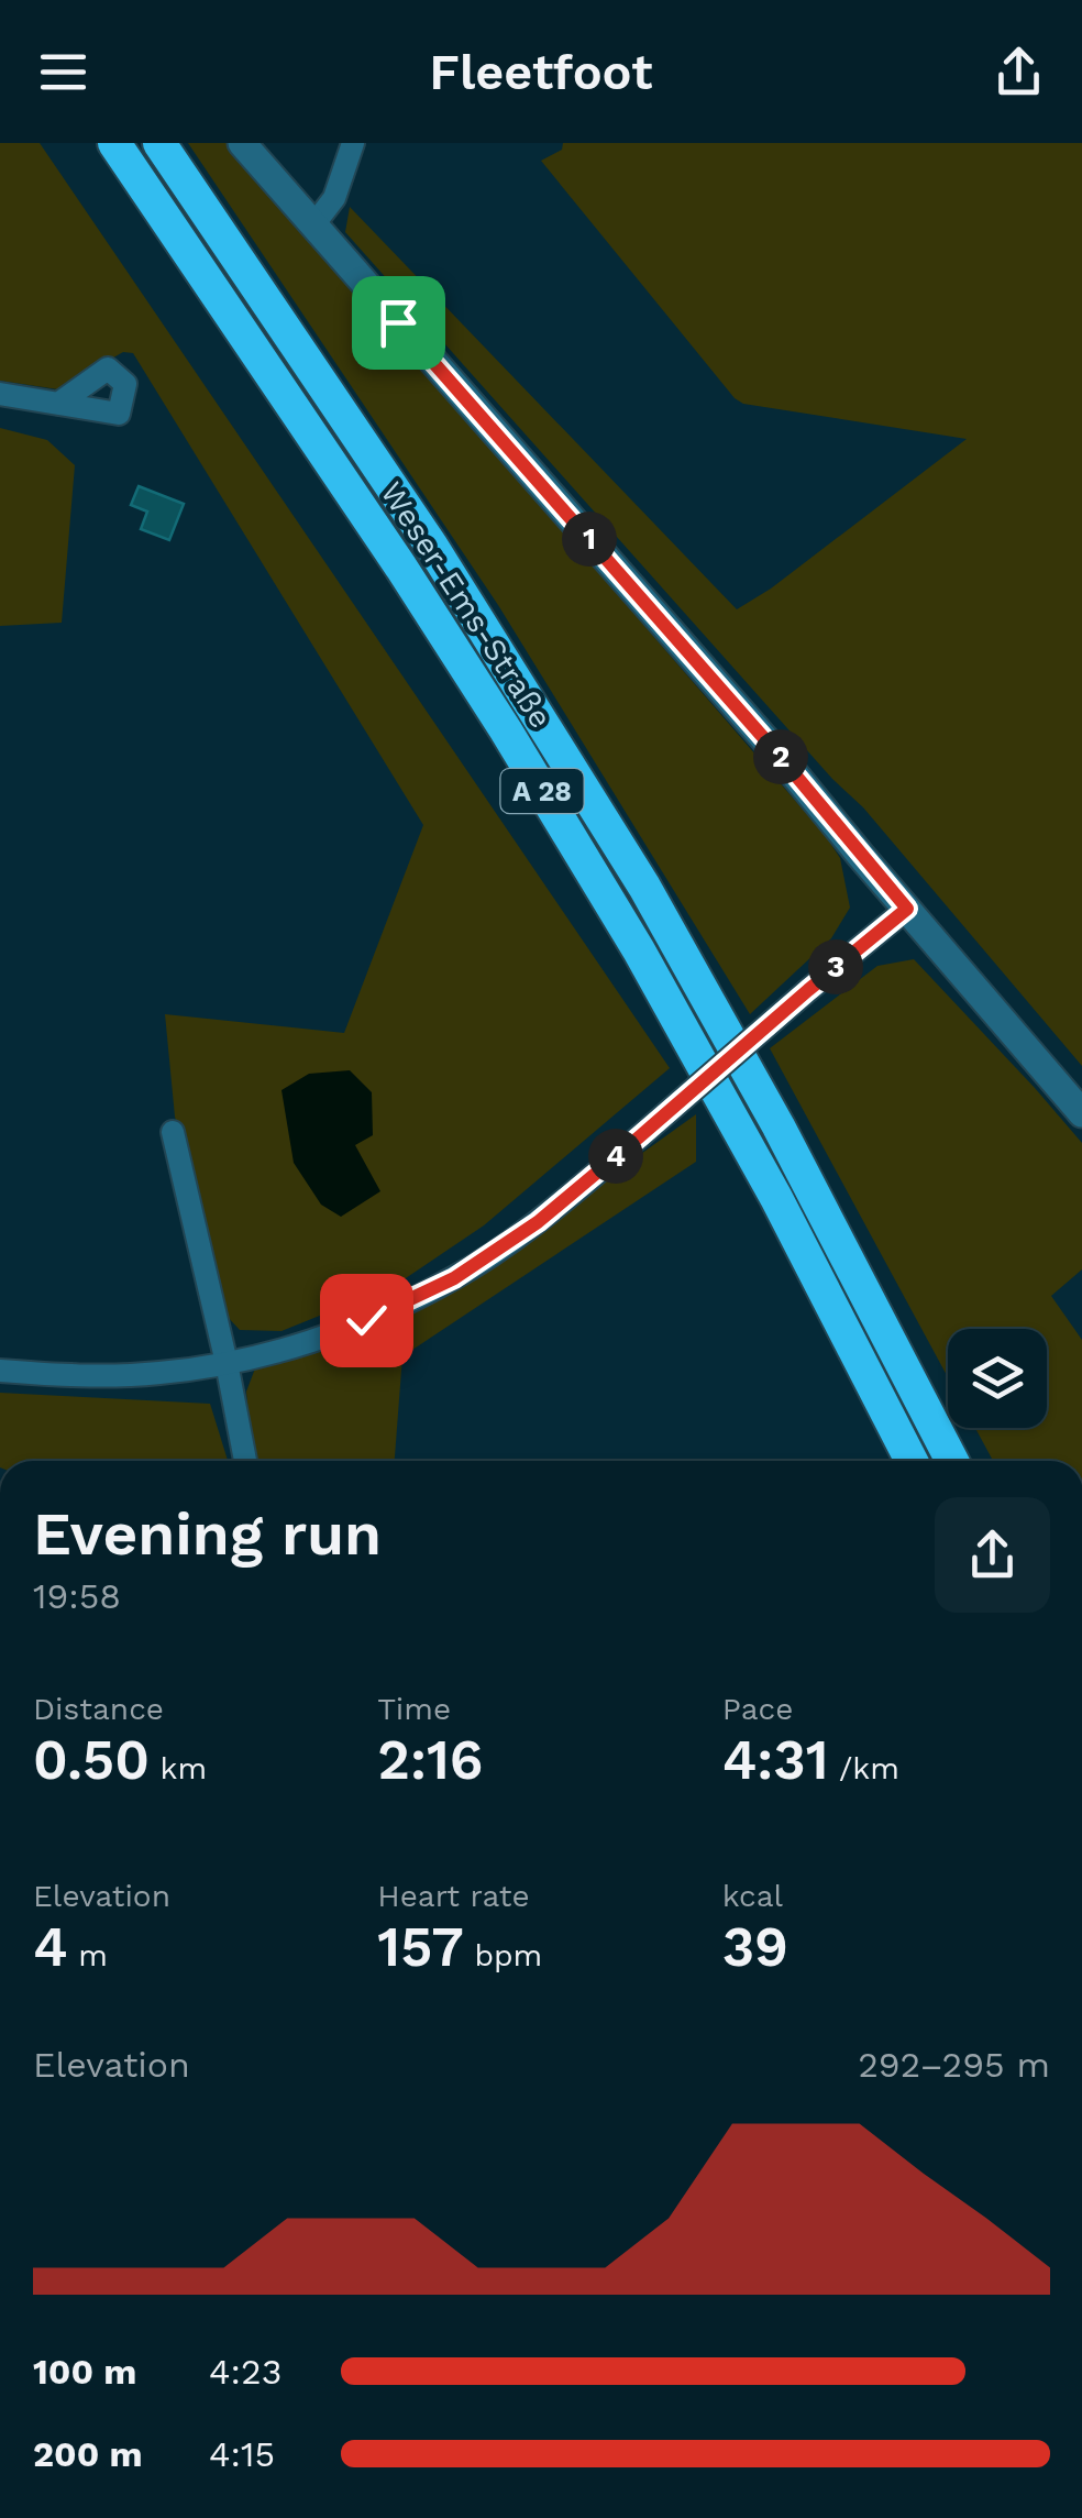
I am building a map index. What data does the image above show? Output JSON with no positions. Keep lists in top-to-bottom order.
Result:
{
  "streets": {
    "highway": ["Weser-Ems-Straße", "A 28"]
  },
  "page": {
    "header": "Fleetfoot",
    "pins": [
      "1",
      "2",
      "3",
      "4"
    ],
    "heading": ["Evening run", "19:58"],
    "stats": [
      ["Distance", "0.50 km"],
      ["Time", "2:16"],
      ["Pace", "4:31 /km"],
      ["Elevation", "4 m"],
      ["Heart rate", "157 bpm"],
      ["kcal", "39"]
    ],
    "chart": ["Elevation", "292–295 m"],
    "list": [
      {
        "name": "100 m",
        "note": "4:23"
      },
      {
        "name": "200 m",
        "note": "4:15"
      }
    ]
  }
}
